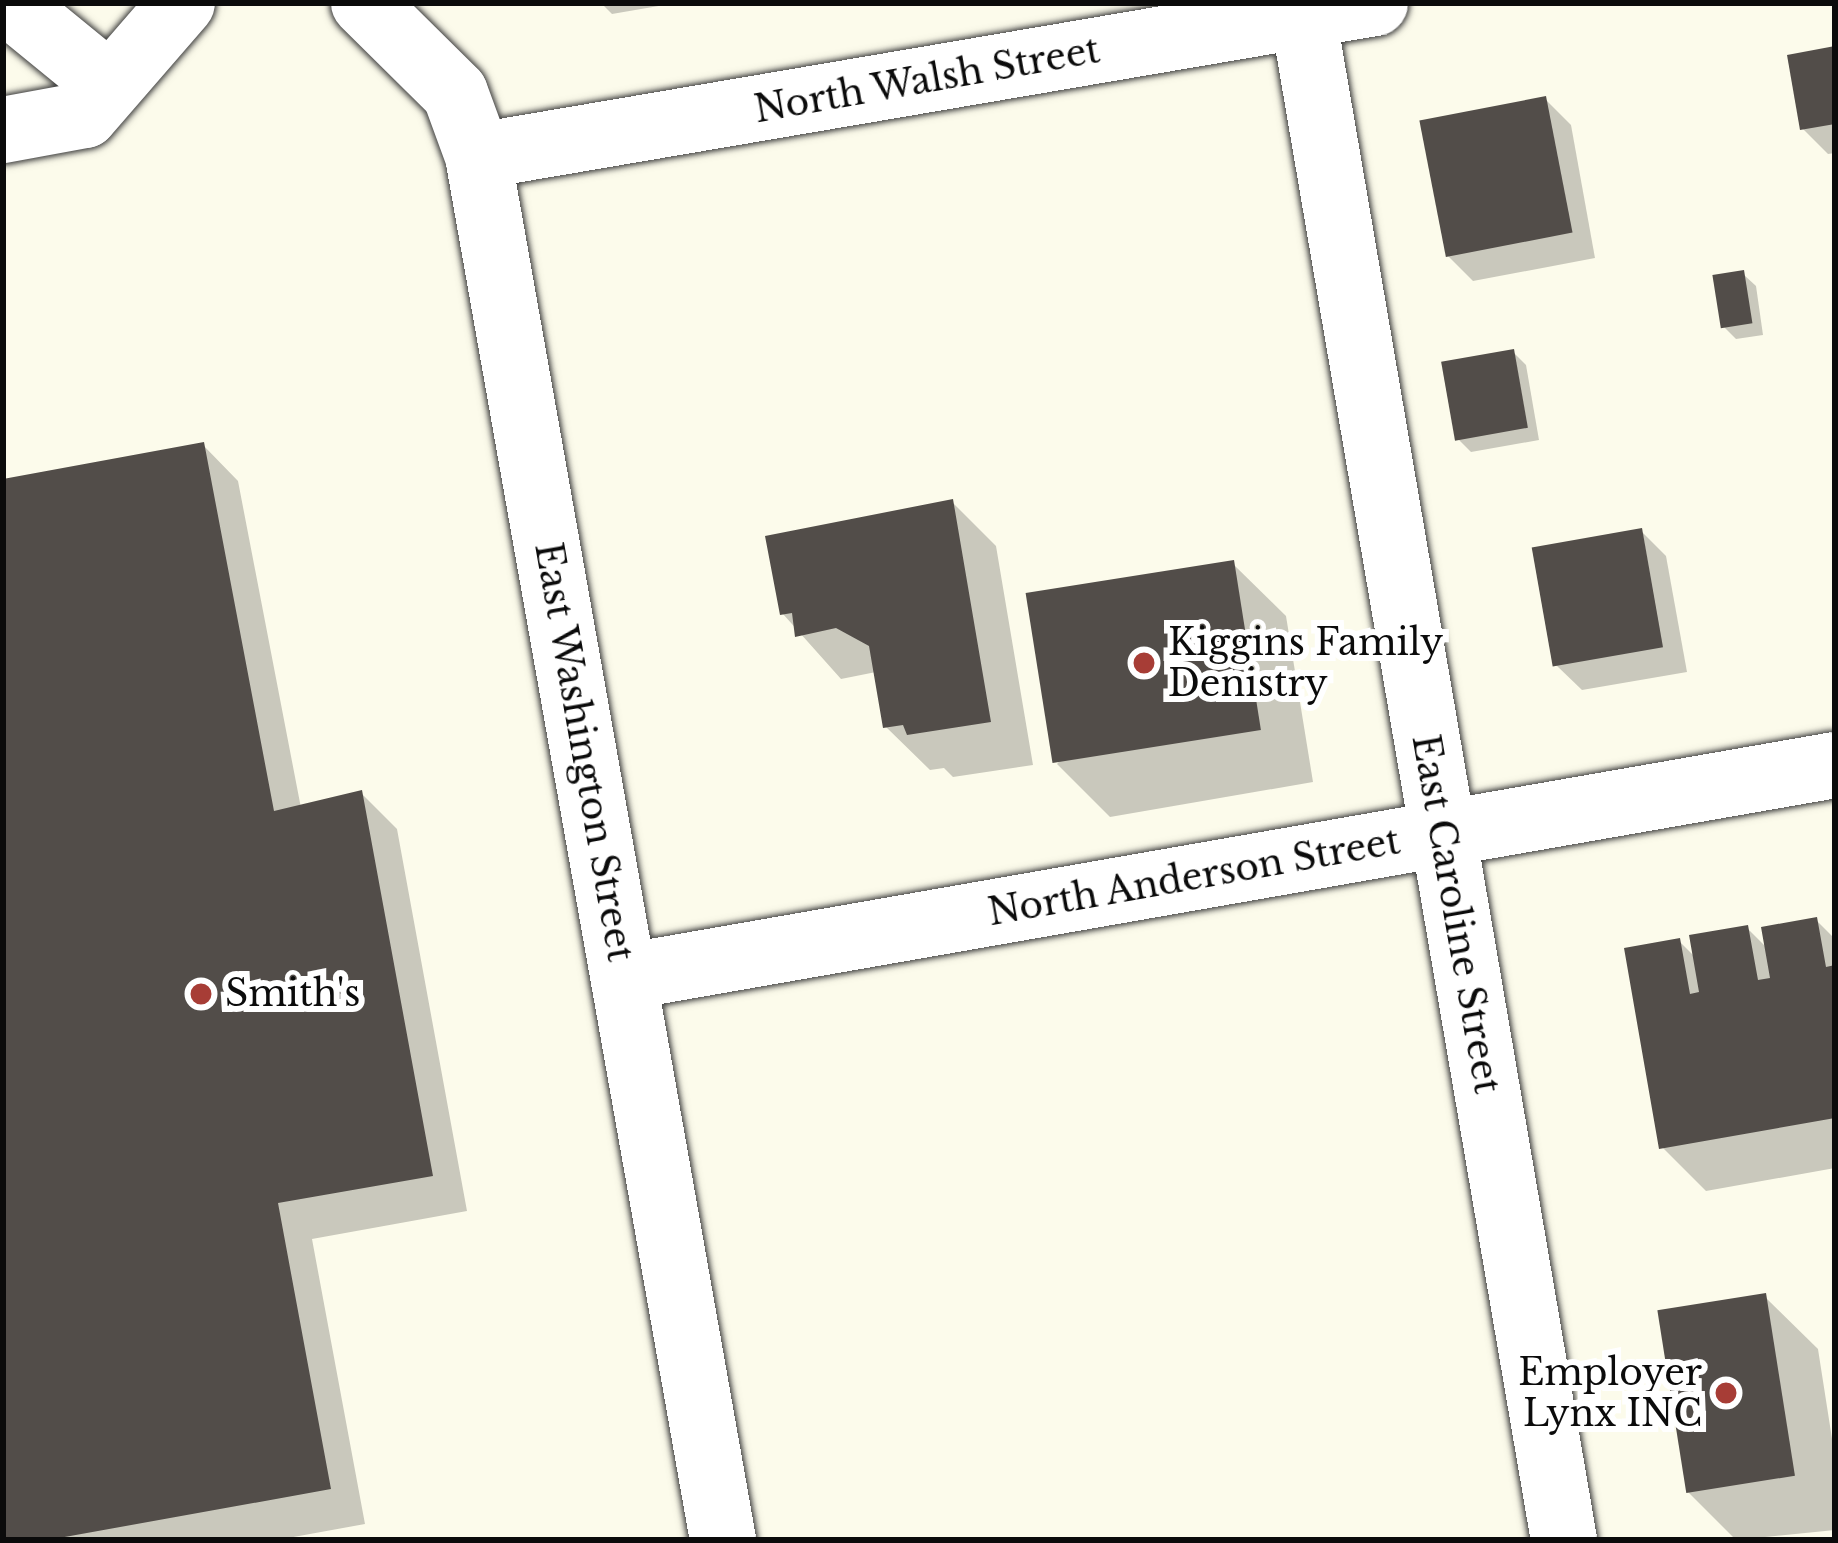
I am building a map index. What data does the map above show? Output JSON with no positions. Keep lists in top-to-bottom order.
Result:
{
  "streets": {
    "street": [
      "North Walsh Street",
      "East Washington Street",
      "North Anderson Street",
      "East Caroline Street"
    ]
  },
  "crossings": [
    ["North Walsh Street", "East Washington Street"],
    ["North Walsh Street", "East Caroline Street"],
    ["East Washington Street", "North Anderson Street"],
    ["North Anderson Street", "East Caroline Street"]
  ],
  "places": ["Kiggins Family Denistry", "Smith's", "Employer Lynx INC"]
}
